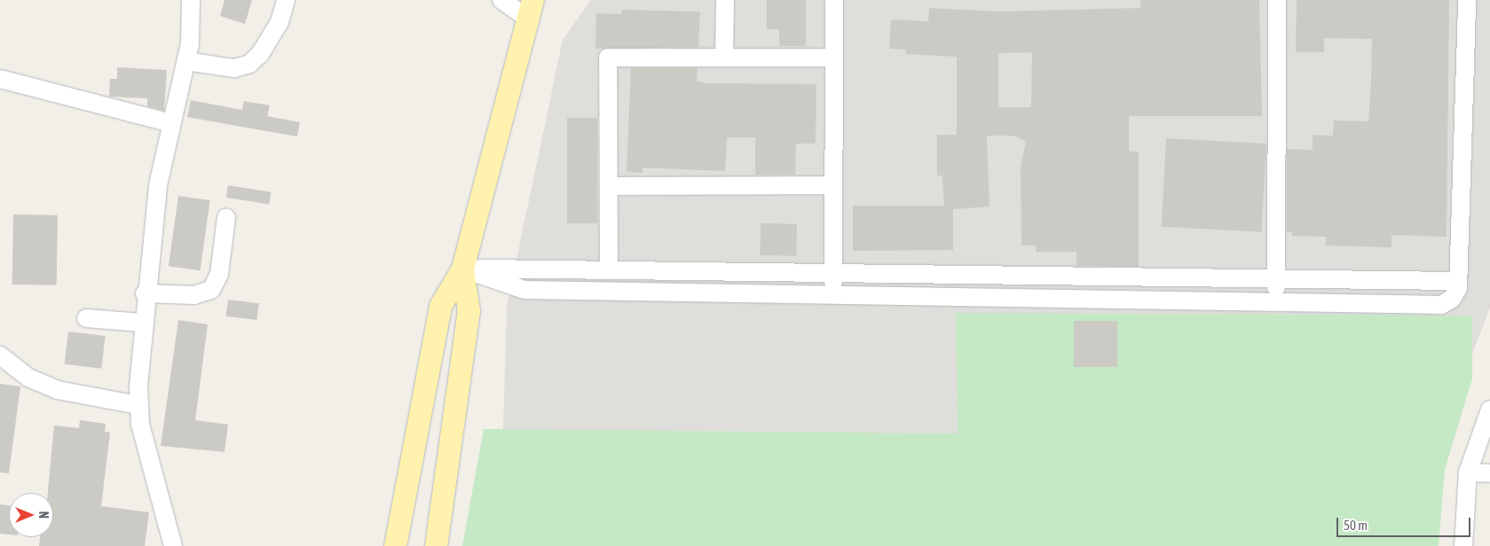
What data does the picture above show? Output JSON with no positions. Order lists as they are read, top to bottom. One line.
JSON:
{"scale_bar":"50 m","north":"right"}
